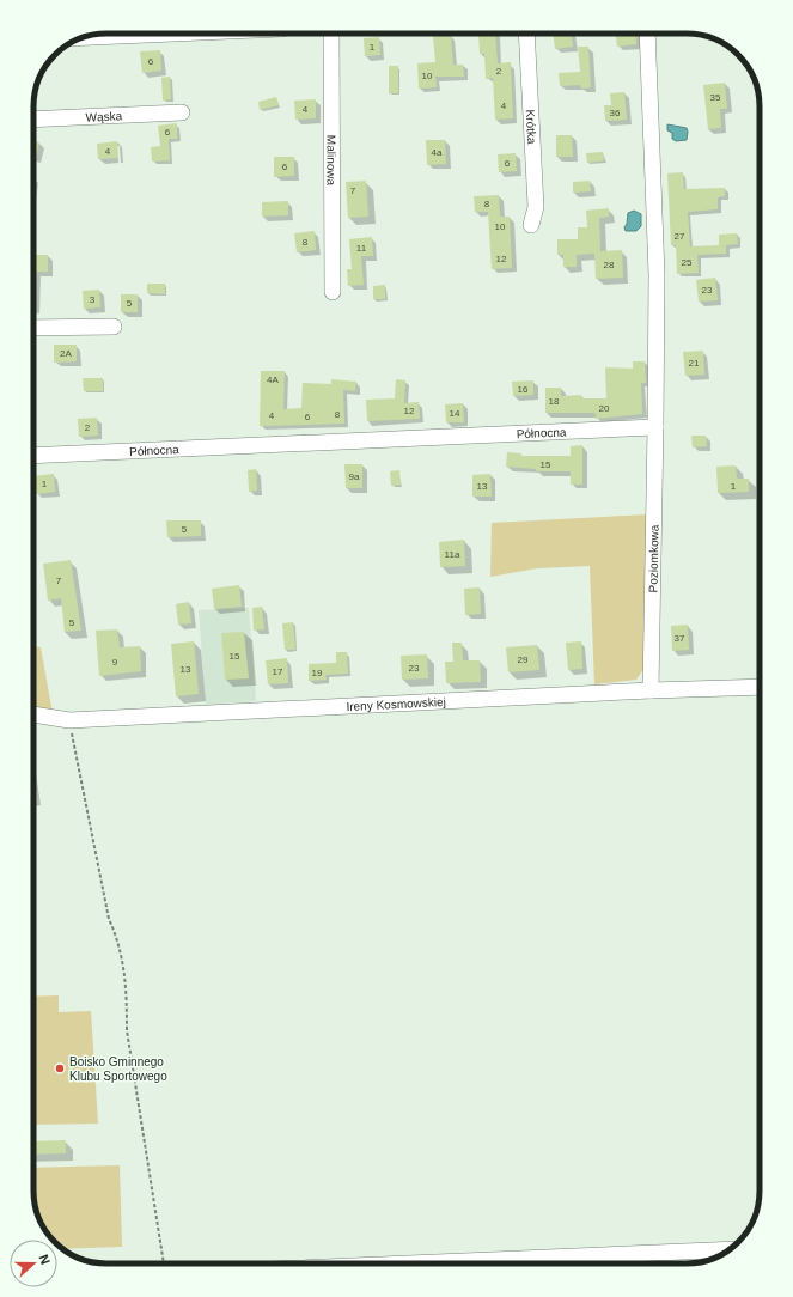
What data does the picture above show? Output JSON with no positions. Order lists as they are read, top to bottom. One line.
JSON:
{"streets":{"street":["Wąska","Krótka","Malinowa","Północna","Poziomkowa","Ireny Kosmowskiej"]},"crossings":[["Północna","Poziomkowa"],["Poziomkowa","Ireny Kosmowskiej"]],"places":["Boisko Gminnego Klubu Sportowego"],"house_numbers":["1","6","2","10","35","4","4","36","6","4","4a","6","6","7","8","10","27","8","11","12","25","28","23","3","5","2A","21","4A","16","18","20","12","14","8","4","6","2","15","9a","1","13","1","5","11a","7","5","37","15","29","9","23","13","17","19"],"north":"right"}
